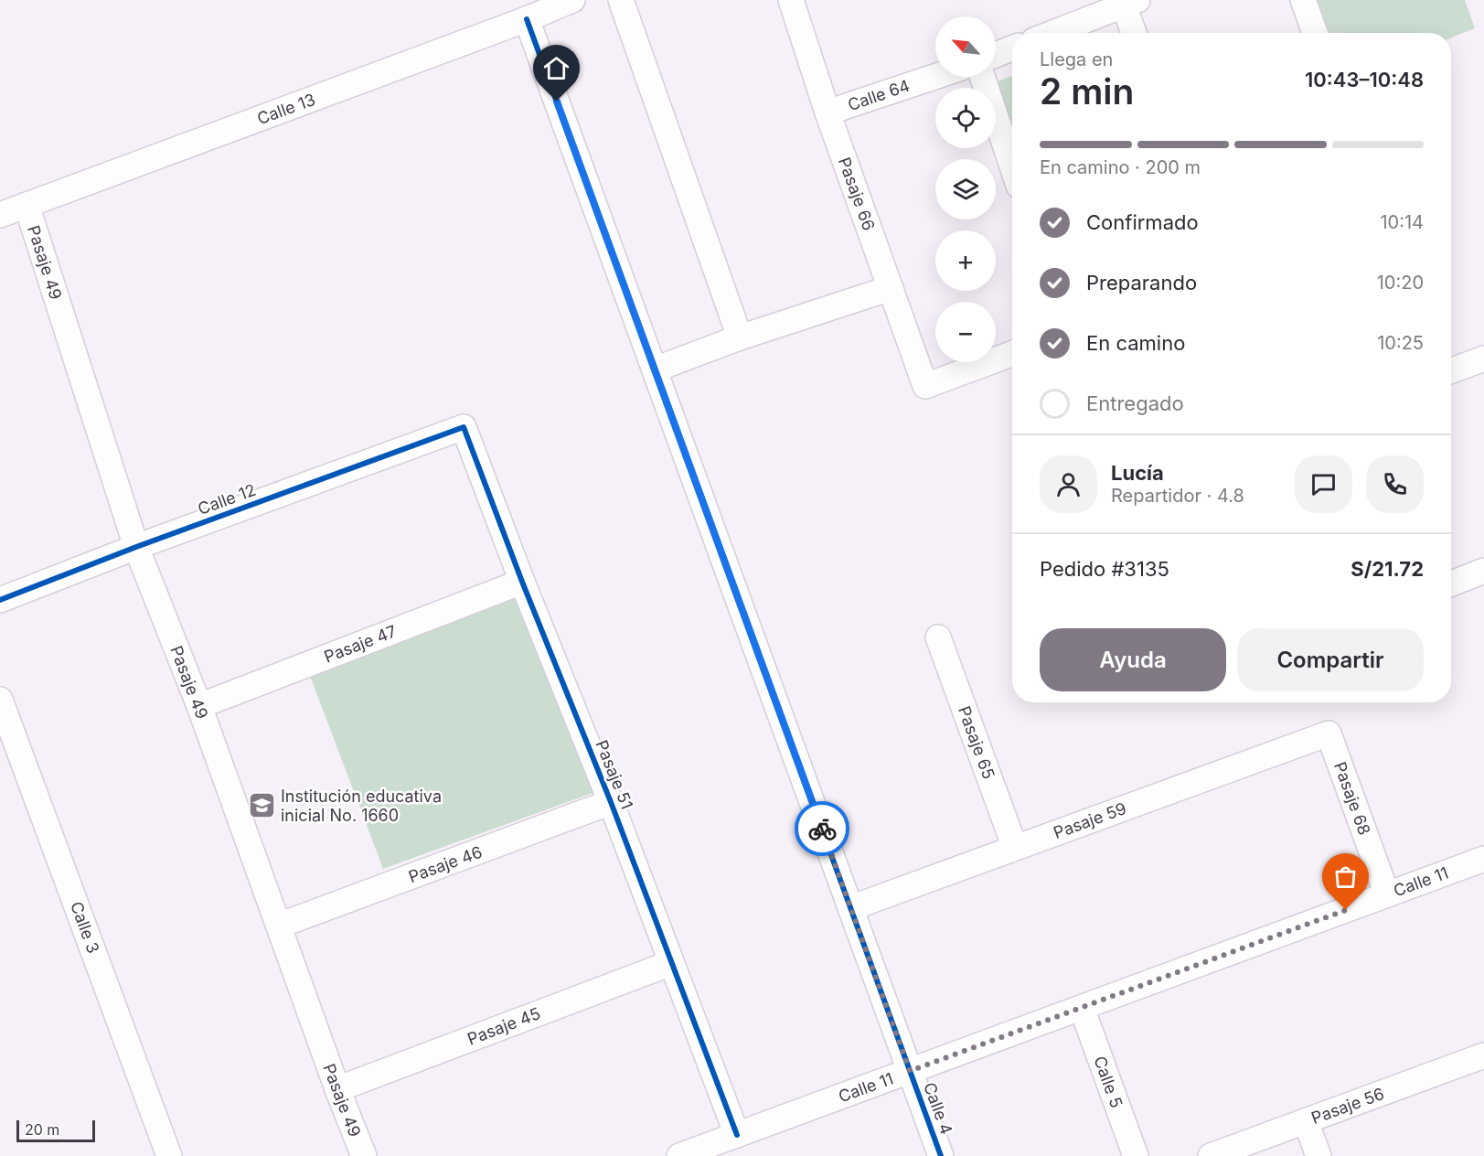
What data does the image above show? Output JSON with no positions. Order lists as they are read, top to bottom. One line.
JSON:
{"streets":{"street":["Calle 64","Calle 13","Pasaje 66","Pasaje 49","Calle 12","Pasaje 47","Pasaje 65","Pasaje 51","Pasaje 68","Pasaje 59","Pasaje 46","Calle 11","Calle 3","Pasaje 45","Calle 5","Pasaje 56","Calle 4"]},"crossings":[["Calle 64","Pasaje 66"],["Calle 13","Pasaje 49"],["Calle 13","Calle 4"],["Pasaje 49","Calle 12"],["Pasaje 49","Pasaje 47"],["Pasaje 49","Pasaje 46"],["Pasaje 49","Pasaje 45"],["Calle 12","Pasaje 51"],["Pasaje 47","Pasaje 51"],["Pasaje 65","Pasaje 59"],["Pasaje 51","Pasaje 46"],["Pasaje 51","Calle 11"],["Pasaje 51","Pasaje 45"],["Pasaje 68","Pasaje 59"],["Pasaje 68","Calle 11"],["Pasaje 59","Calle 4"],["Calle 11","Calle 5"],["Calle 11","Calle 4"]],"places":{"school or university":["Institución educativa inicial No. 1660"]},"scale_bar":"20 m","north":"top left","page":{"map_buttons":["+","−"],"heading":["2 min","Llega en","10:43–10:48"],"panel":["Lucía","Repartidor · 4.8","Pedido #3135","S/21.72"],"bar":"En camino · 200 m","list":[["Confirmado","10:14"],["Preparando","10:20"],["En camino","10:25"],"Entregado"],"buttons":["Ayuda","Compartir"],"scale":"20 m"}}
